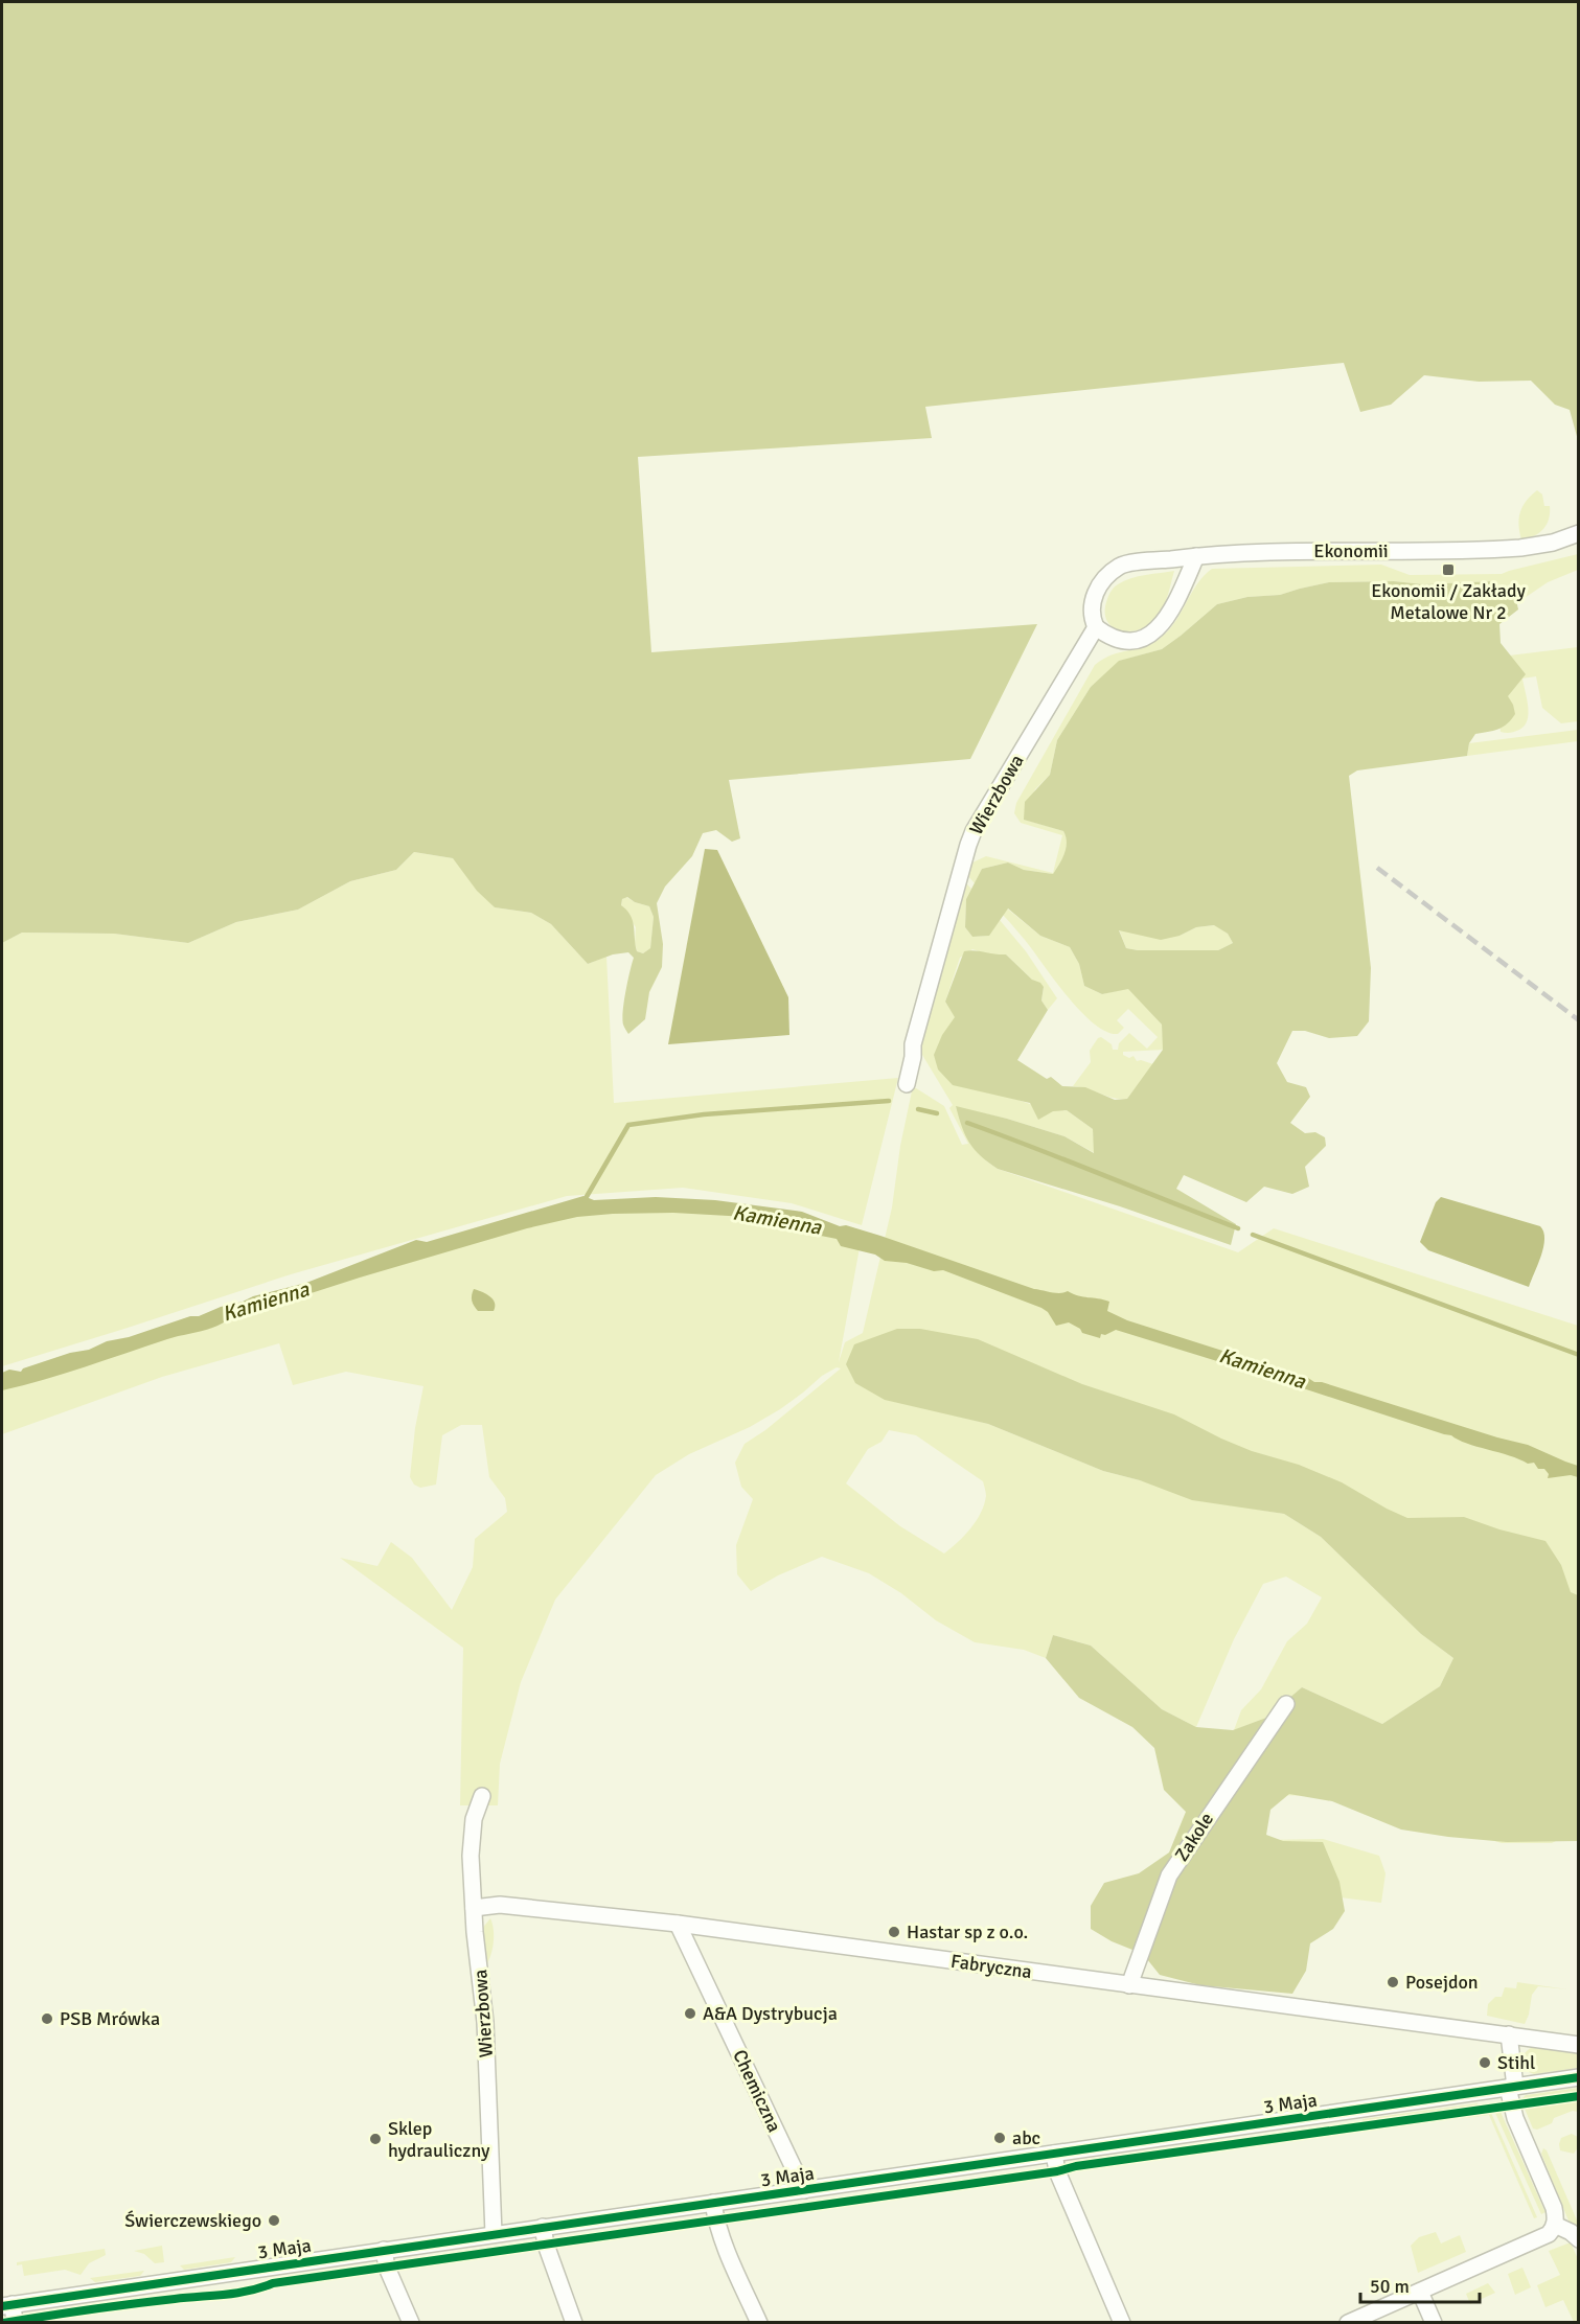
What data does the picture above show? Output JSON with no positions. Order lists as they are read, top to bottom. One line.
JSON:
{"streets":{"street":["Ekonomii","Wierzbowa","Zakole","Fabryczna","Chemiczna","3 Maja"]},"crossings":[["Ekonomii","Wierzbowa"],["Wierzbowa","Fabryczna"],["Wierzbowa","3 Maja"],["Zakole","Fabryczna"],["Fabryczna","Chemiczna"],["Chemiczna","3 Maja"]],"water":["Kamienna"],"places":{"transit":["Ekonomii / Zakłady Metalowe Nr 2"],"other":["Hastar sp z o.o.","Posejdon","A&A Dystrybucja","PSB Mrówka","Stihl","abc","Sklep hydrauliczny","Świerczewskiego"]},"scale_bar":"50 m"}
